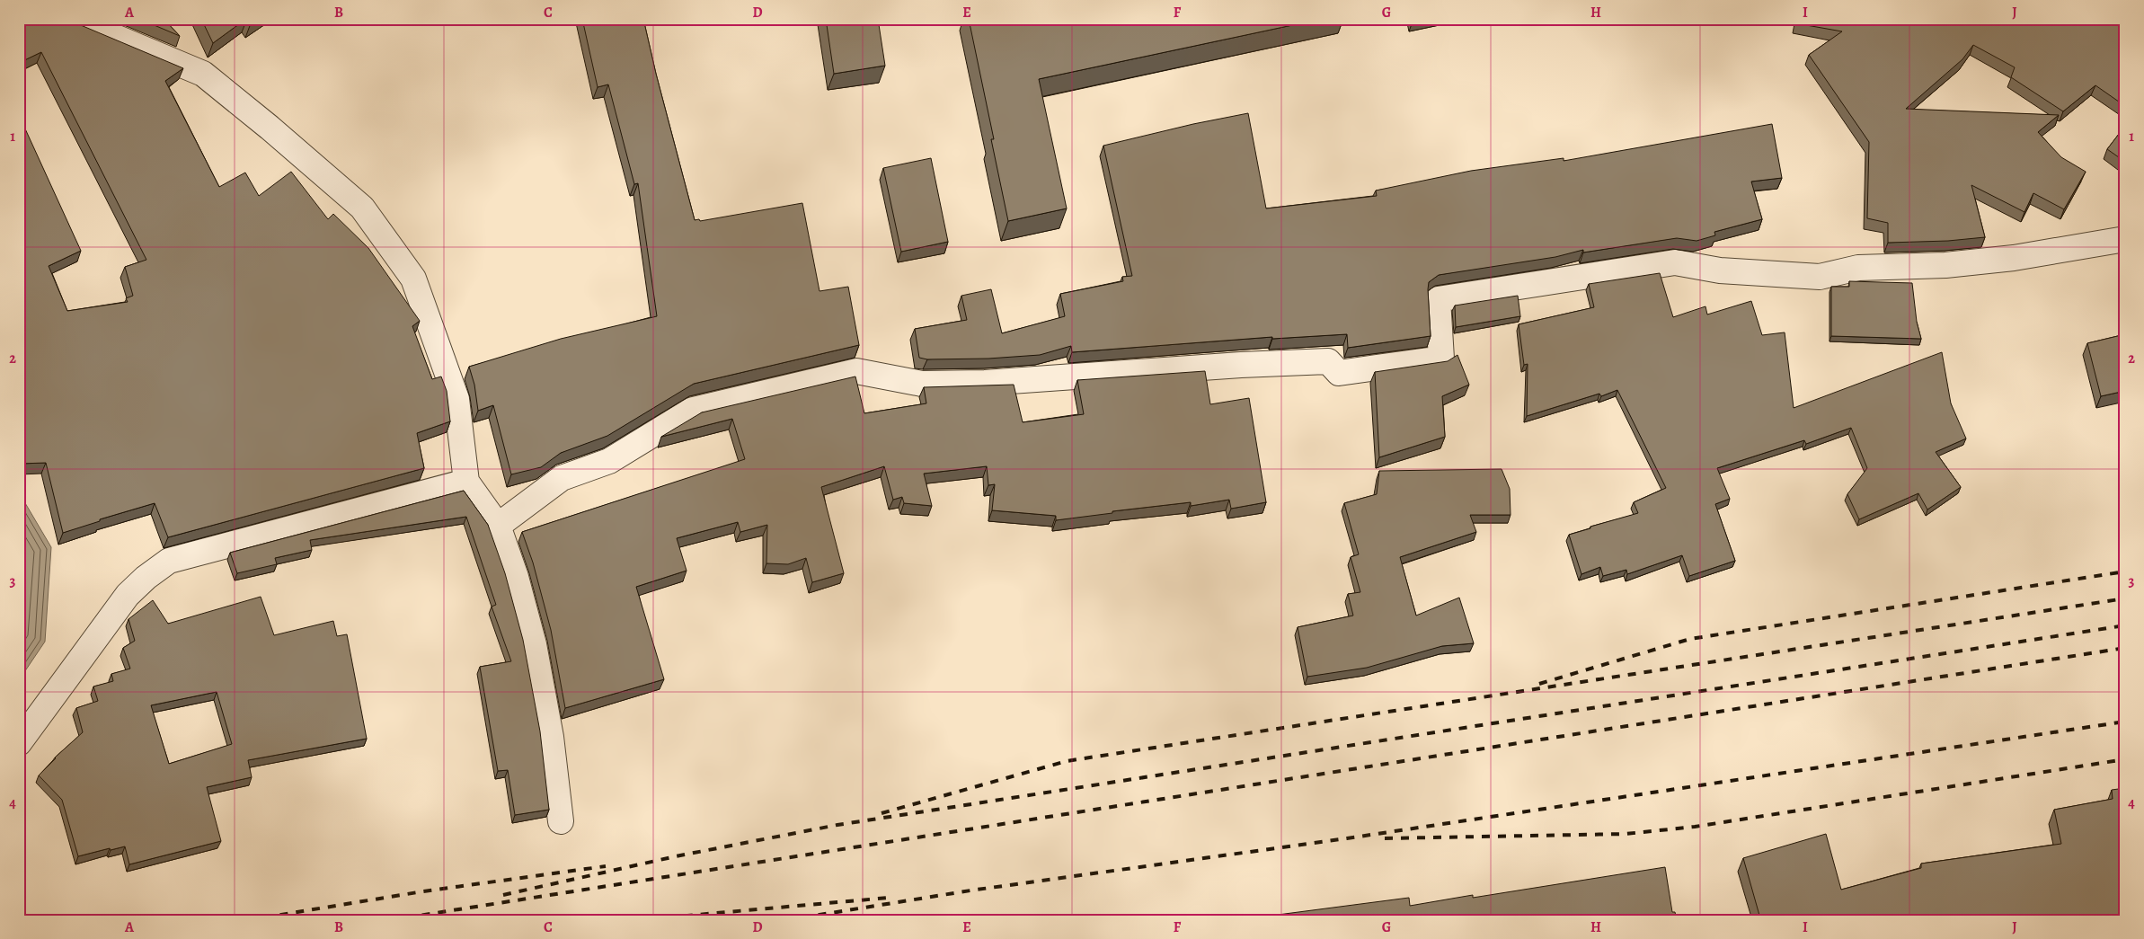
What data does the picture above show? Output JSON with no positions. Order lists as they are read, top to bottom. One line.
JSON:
{"grid":{"columns":["A","B","C","D","E","F","G","H","I","J"],"rows":["1","2","3","4"]}}
